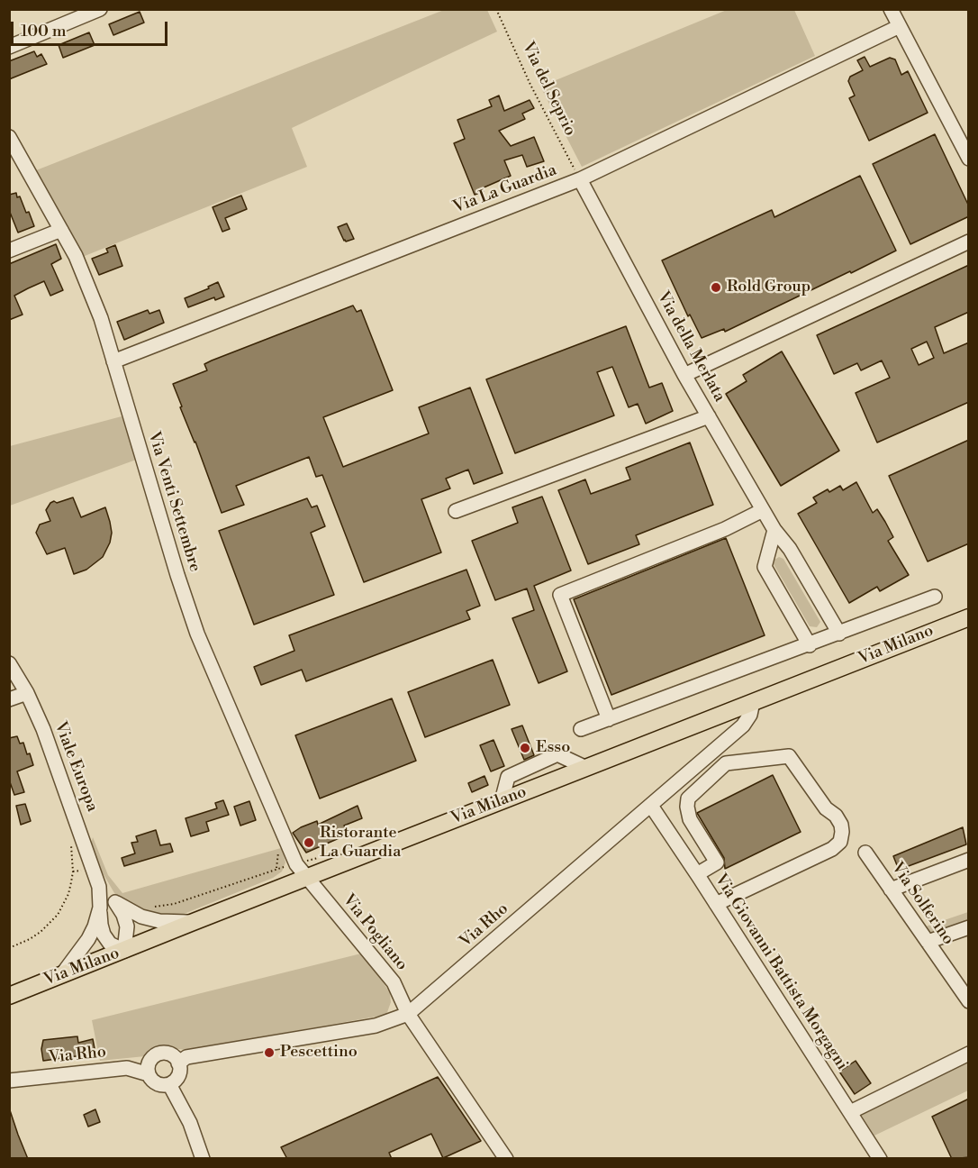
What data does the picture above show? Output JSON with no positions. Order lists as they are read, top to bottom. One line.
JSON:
{"streets":{"main road":["Via Milano"],"street":["Via La Guardia","Via della Merlata","Via Venti Settembre","Viale Europa","Via Solferino","Via Rho","Via Pogliano","Via Giovanni Battista Morgagni"],"path":["Via del Seprio"]},"crossings":[["Via del Seprio","Via La Guardia"],["Via del Seprio","Via della Merlata"],["Via La Guardia","Via della Merlata"],["Via La Guardia","Via Venti Settembre"],["Via Venti Settembre","Via Milano"],["Via Venti Settembre","Via Pogliano"],["Via Milano","Viale Europa"],["Via Milano","Via Rho"],["Via Milano","Via Pogliano"],["Via Rho","Via Pogliano"],["Via Rho","Via Giovanni Battista Morgagni"]],"places":["Rold Group","Esso","Ristorante La Guardia","Pescettino"],"scale_bar":"100 m"}
